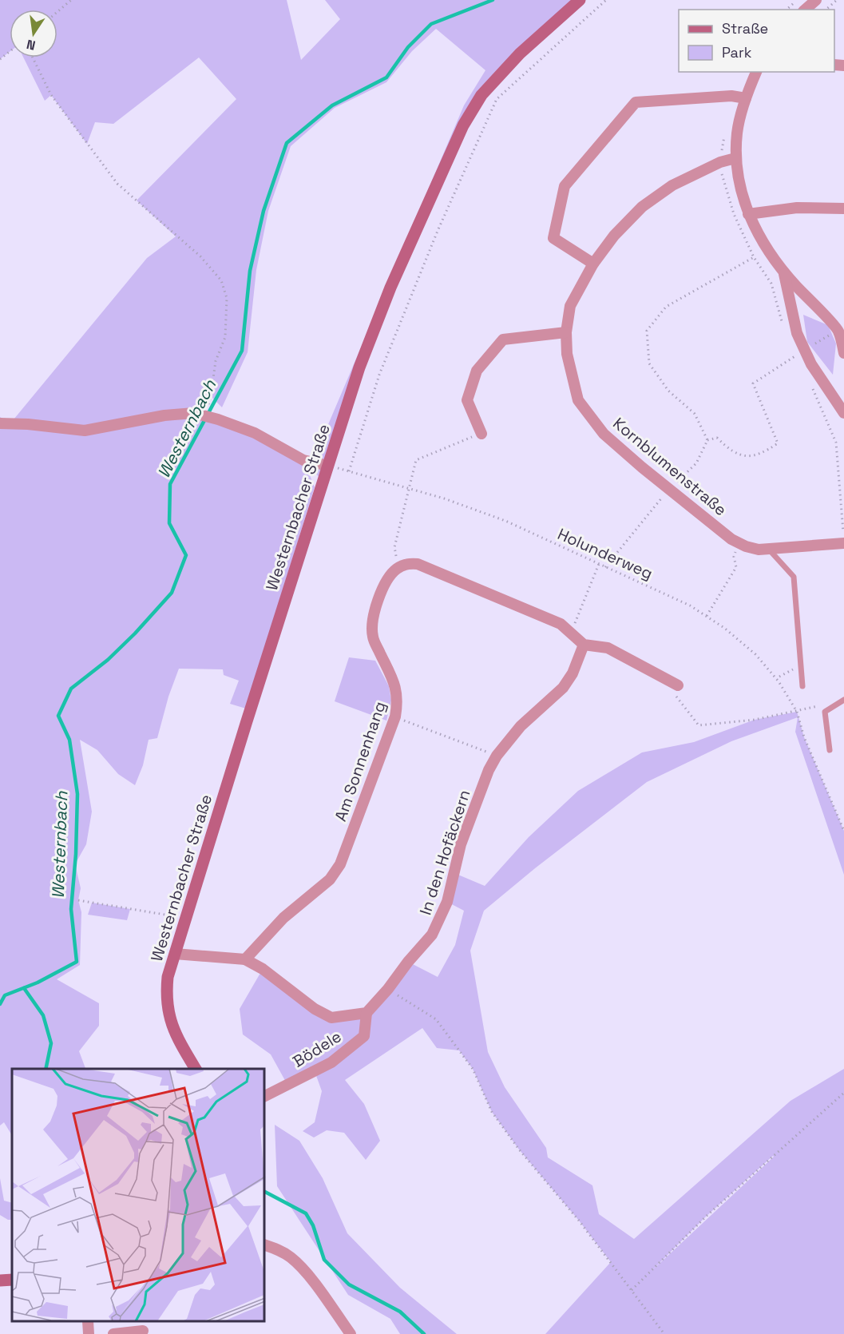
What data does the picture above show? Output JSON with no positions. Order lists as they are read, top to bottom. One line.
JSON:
{"streets":{"street":["Kornblumenstraße","Westernbacher Straße","Am Sonnenhang","In den Hofäckern","Bödele"],"path":["Holunderweg"]},"crossings":[["In den Hofäckern","Bödele"]],"water":["Westernbach"],"legend":["Straße","Park"],"north":"bottom"}
